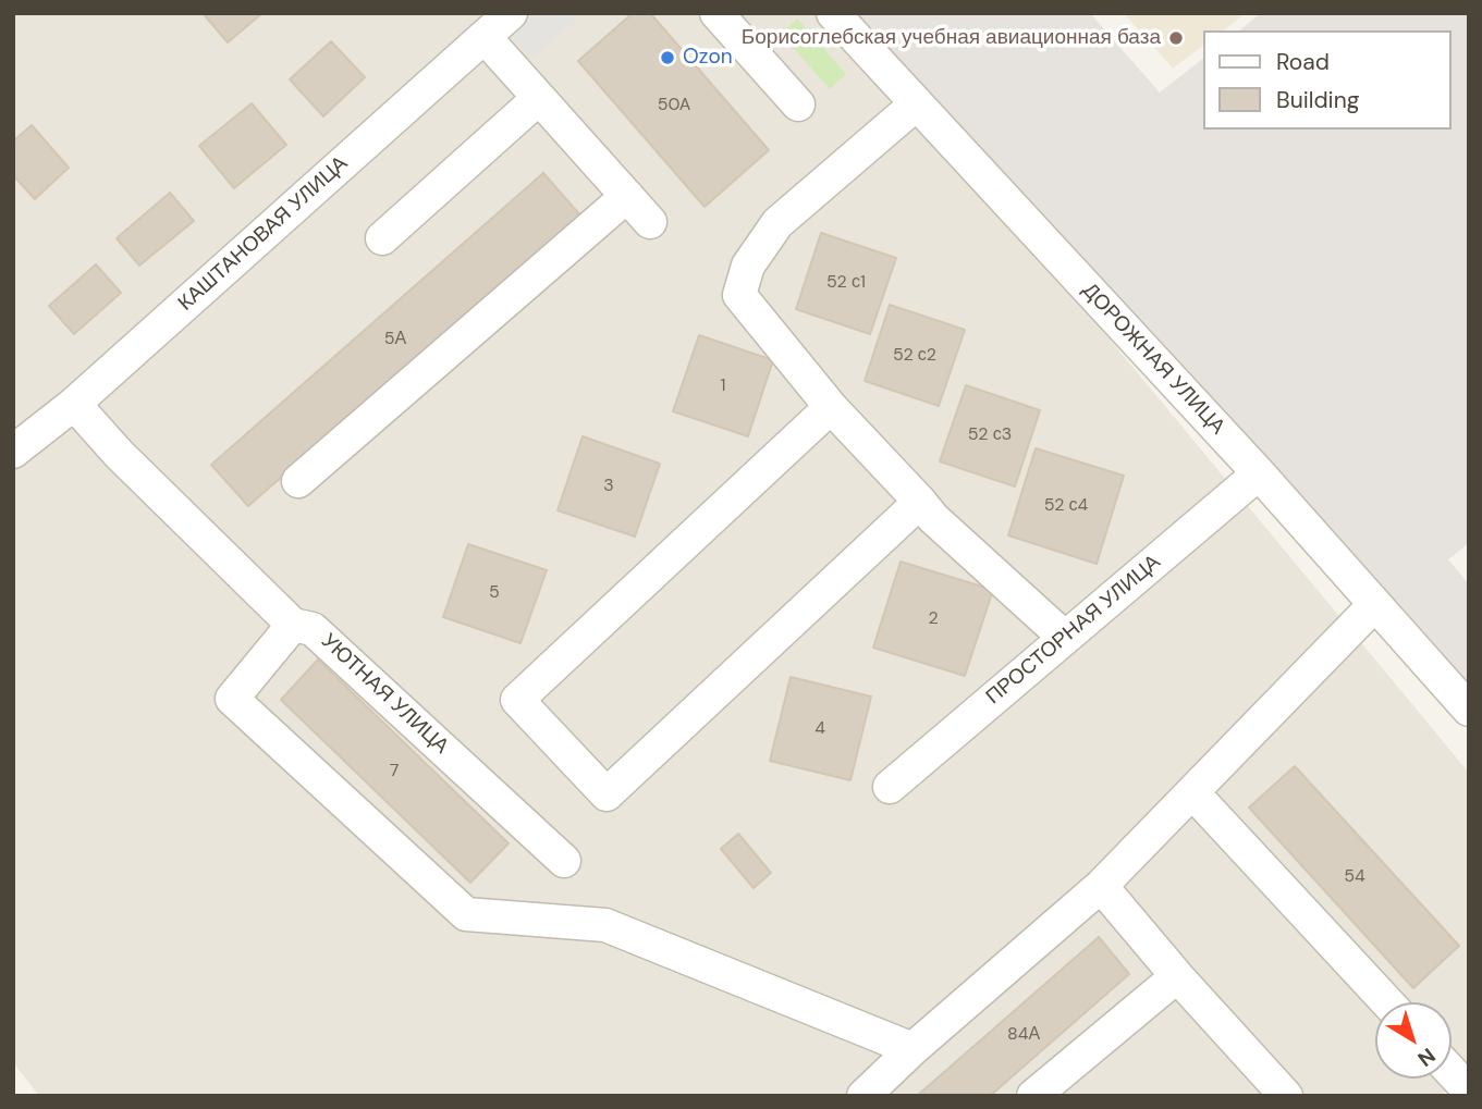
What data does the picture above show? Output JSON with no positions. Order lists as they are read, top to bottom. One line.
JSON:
{"streets":{"street":["КАШТАНОВАЯ УЛИЦА","ДОРОЖНАЯ УЛИЦА","ПРОСТОРНАЯ УЛИЦА","УЮТНАЯ УЛИЦА"]},"crossings":[["КАШТАНОВАЯ УЛИЦА","УЮТНАЯ УЛИЦА"],["ДОРОЖНАЯ УЛИЦА","ПРОСТОРНАЯ УЛИЦА"]],"places":["Борисоглебская учебная авиационная база","Ozon"],"house_numbers":["50A","52 с1","5А","52 с2","1","52 с3","3","52 с4","5","2","4","7","54","84А"],"legend":["Road","Building"],"north":"bottom right"}
